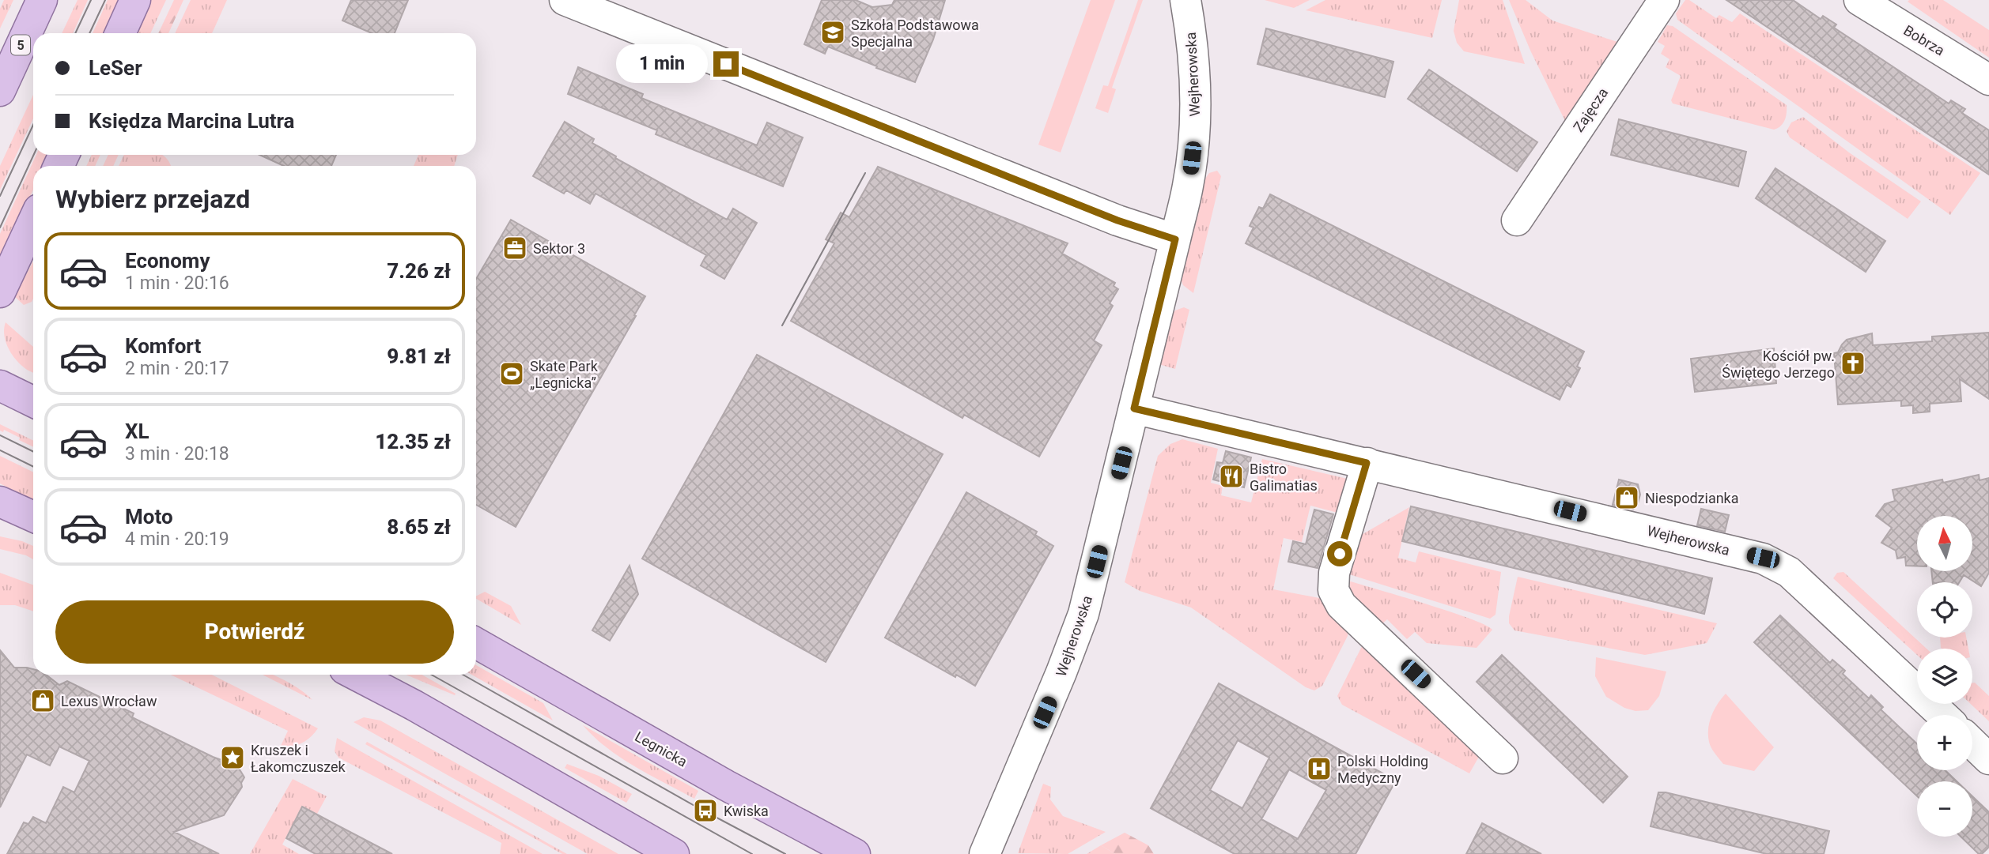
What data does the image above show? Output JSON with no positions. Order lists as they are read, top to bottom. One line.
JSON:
{"streets":{"main road":["5","Legnicka"],"street":["Bobrza","Wejherowska","Zajęcza"]},"places":{"school or university":["Szkoła Podstawowa Specjalna"],"office":["Sektor 3"],"church":["Kościół pw. Świętego Jerzego"],"sports":["Skate Park „Legnicka”"],"restaurant":["Bistro Galimatias"],"shop":["Niespodzianka","Lexus Wrocław"],"place":["Kruszek i Łakomczuszek"],"hospital":["Polski Holding Medyczny"],"bus stop":["Kwiska"]},"north":"top","page":{"banner":["LeSer","Księdza Marcina Lutra"],"bubble":"1 min","heading":"Wybierz przejazd","list":[{"name":"Economy","note":"1 min · 20:16","value":"7.26 zł"},{"name":"Komfort","note":"2 min · 20:17","value":"9.81 zł"},{"name":"XL","note":"3 min · 20:18","value":"12.35 zł"},{"name":"Moto","note":"4 min · 20:19","value":"8.65 zł"}],"map_buttons":["+","−"],"buttons":"Potwierdź"}}
